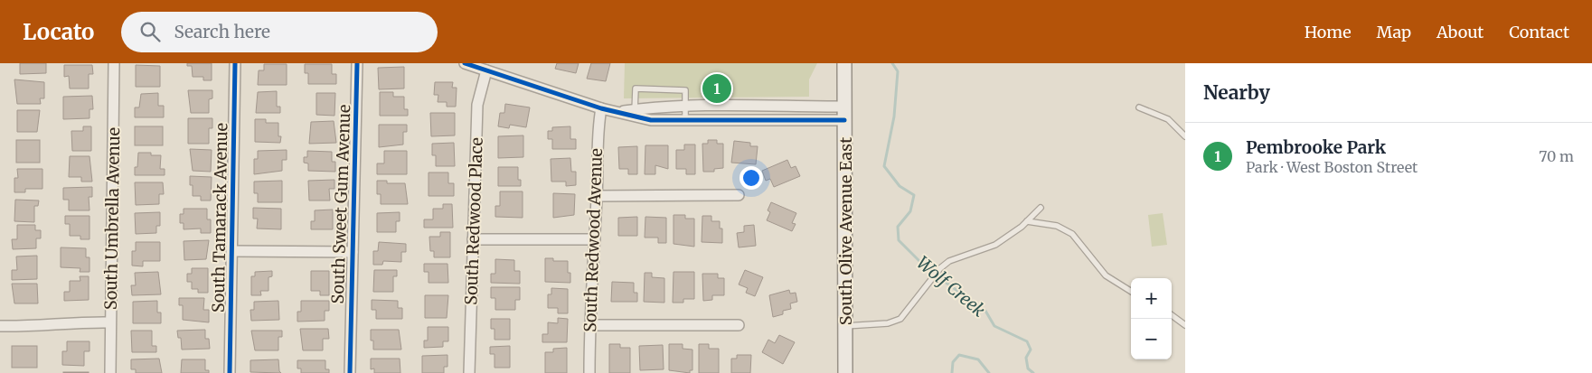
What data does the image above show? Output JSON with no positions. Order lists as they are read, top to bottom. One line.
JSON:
{"streets":{"street":["South Sweet Gum Avenue","South Tamarack Avenue","South Umbrella Avenue","South Redwood Place","South Olive Avenue East","South Redwood Avenue"]},"water":["Wolf Creek"],"page":{"header":"Locato","search":"Search here","nav":["Home","Map","About","Contact"],"heading":"Nearby","pins":"1","list":[{"mark":"1","name":"Pembrooke Park","note":"Park · West Boston Street","value":"70 m"}],"map_buttons":["+","−"]}}
